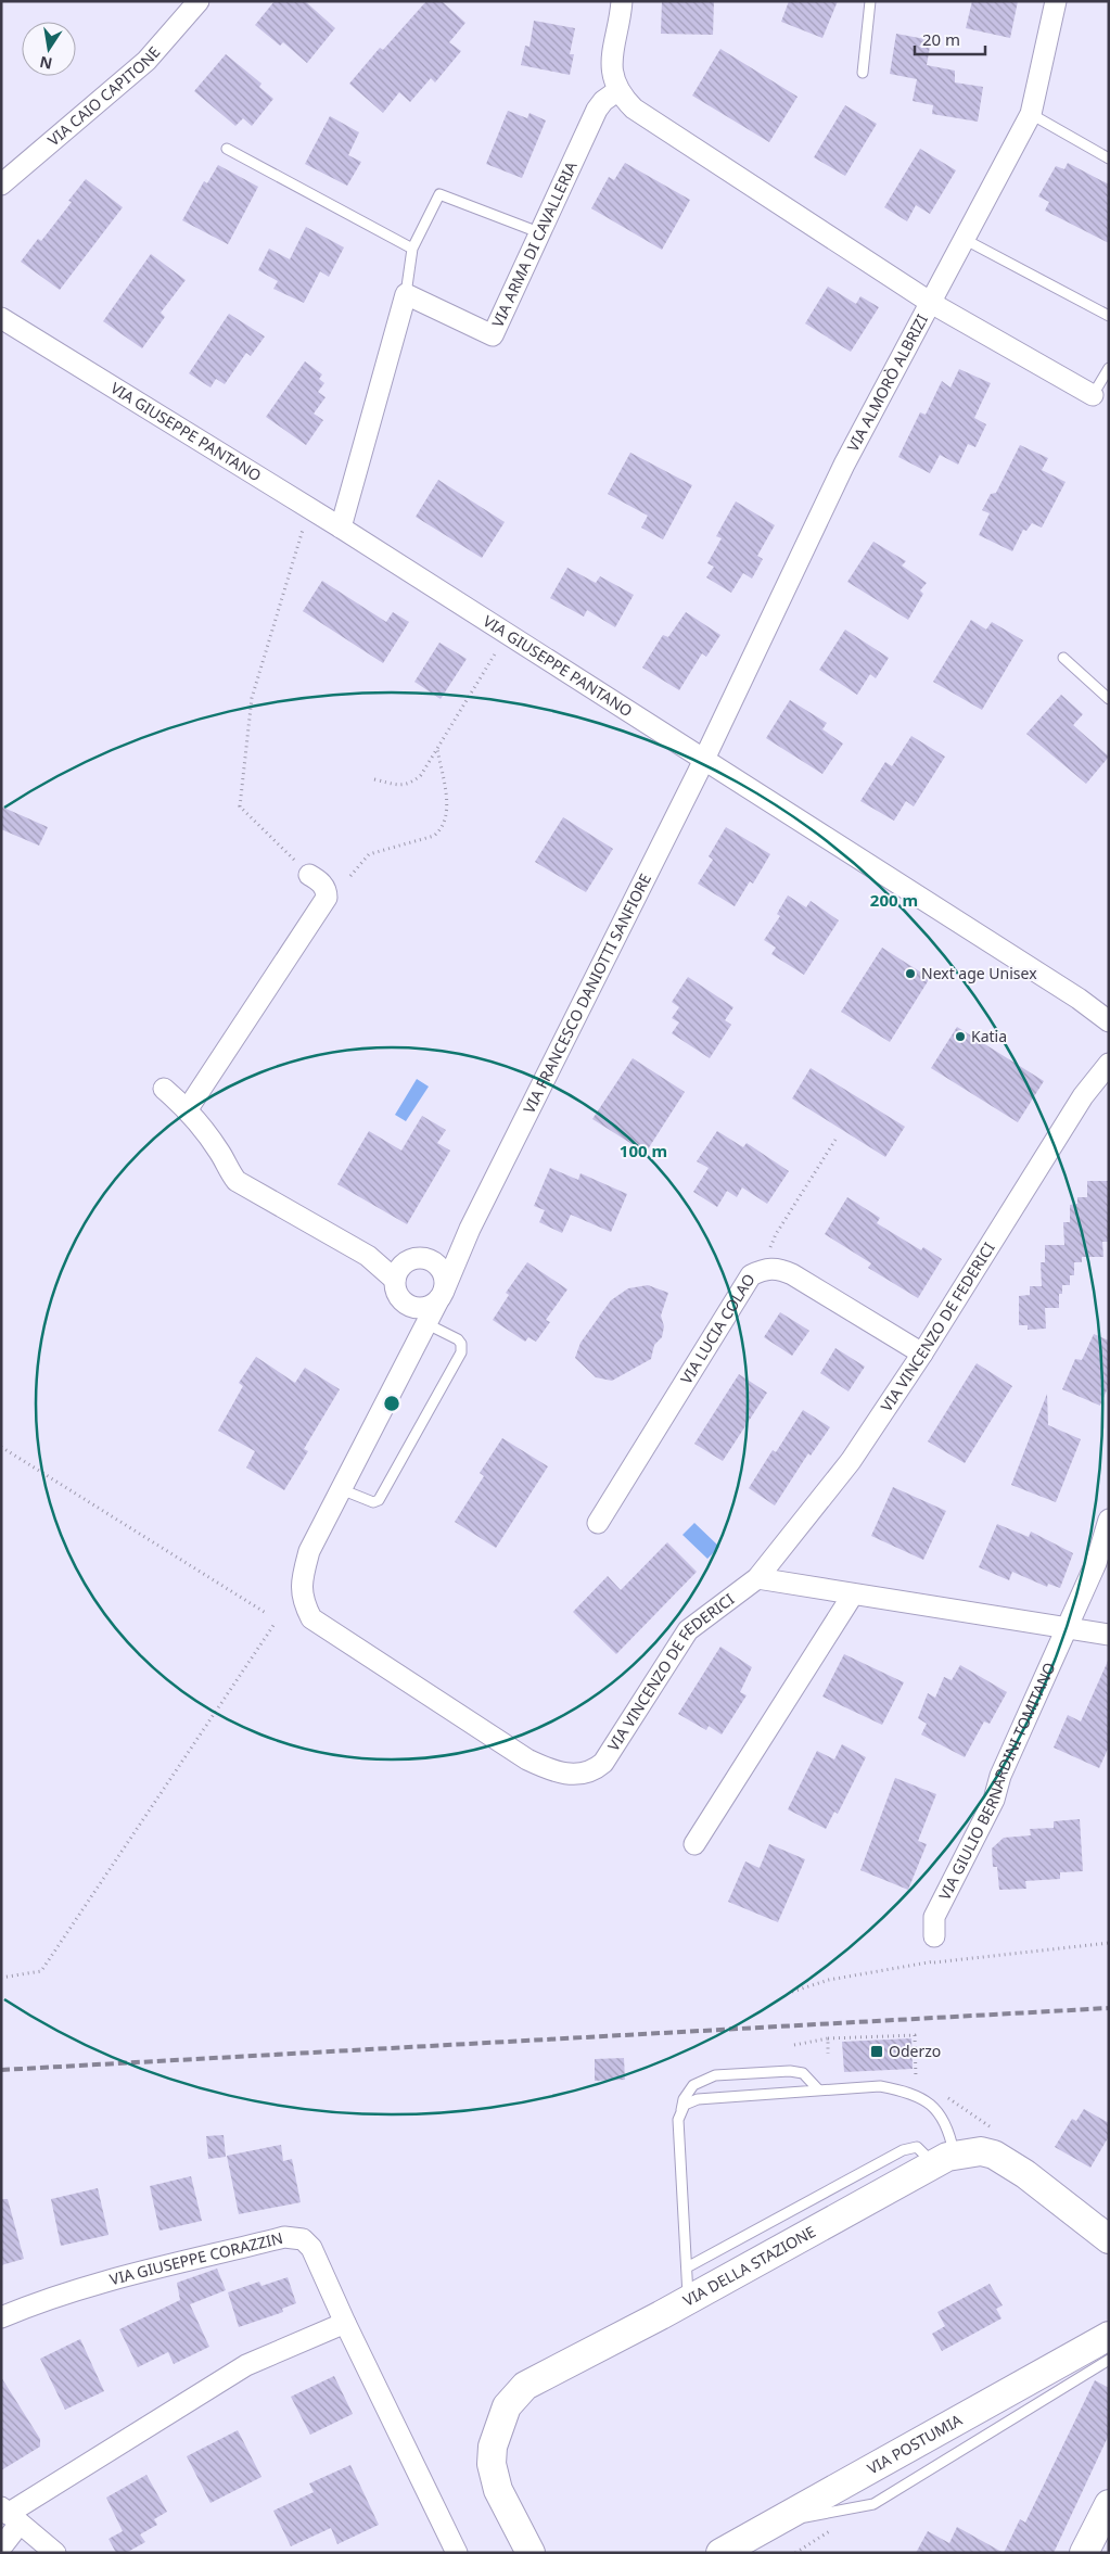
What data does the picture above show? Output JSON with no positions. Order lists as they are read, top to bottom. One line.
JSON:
{"streets":{"street":["VIA CAIO CAPITONE","VIA ARMA DI CAVALLERIA","VIA ALMORÒ ALBRIZI","VIA GIUSEPPE PANTANO","VIA FRANCESCO DANIOTTI SANFIORE","VIA VINCENZO DE FEDERICI","VIA LUCIA COLAO","VIA GIULIO BERNARDINI TOMITANO","VIA GIUSEPPE CORAZZIN","VIA DELLA STAZIONE","VIA POSTUMIA"]},"crossings":[["VIA ALMORÒ ALBRIZI","VIA GIUSEPPE PANTANO"],["VIA ALMORÒ ALBRIZI","VIA FRANCESCO DANIOTTI SANFIORE"],["VIA GIUSEPPE PANTANO","VIA FRANCESCO DANIOTTI SANFIORE"],["VIA FRANCESCO DANIOTTI SANFIORE","VIA VINCENZO DE FEDERICI"],["VIA VINCENZO DE FEDERICI","VIA LUCIA COLAO"]],"places":{"other":["Next age Unisex","Katia"],"transit":["Oderzo"]},"scale_bar":"20 m","north":"bottom","rings":["200 m","100 m"]}
